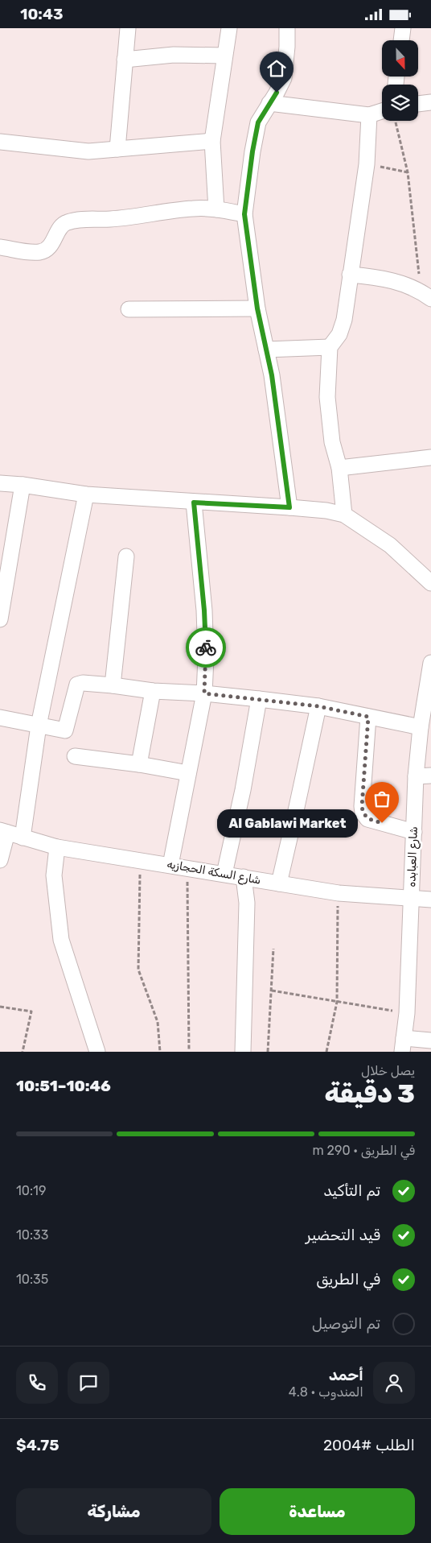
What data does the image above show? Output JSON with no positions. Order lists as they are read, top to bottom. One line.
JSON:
{"streets":{"street":["شارع العبابده","شارع السكة الحجازيه"]},"crossings":[["شارع العبابده","شارع السكة الحجازيه"]],"places":["Al Gablawi Market"],"north":"bottom","page":{"status":"10:43","bubble":"Al Gablawi Market","heading":["3 دقيقة","يصل خلال","10:46–10:51"],"panel":["أحمد","المندوب · 4.8","الطلب #2004","$4.75"],"bar":"في الطريق · 290 m","list":[["تم التأكيد","10:19"],["قيد التحضير","10:33"],["في الطريق","10:35"],"تم التوصيل"],"buttons":["مساعدة","مشاركة"]}}
